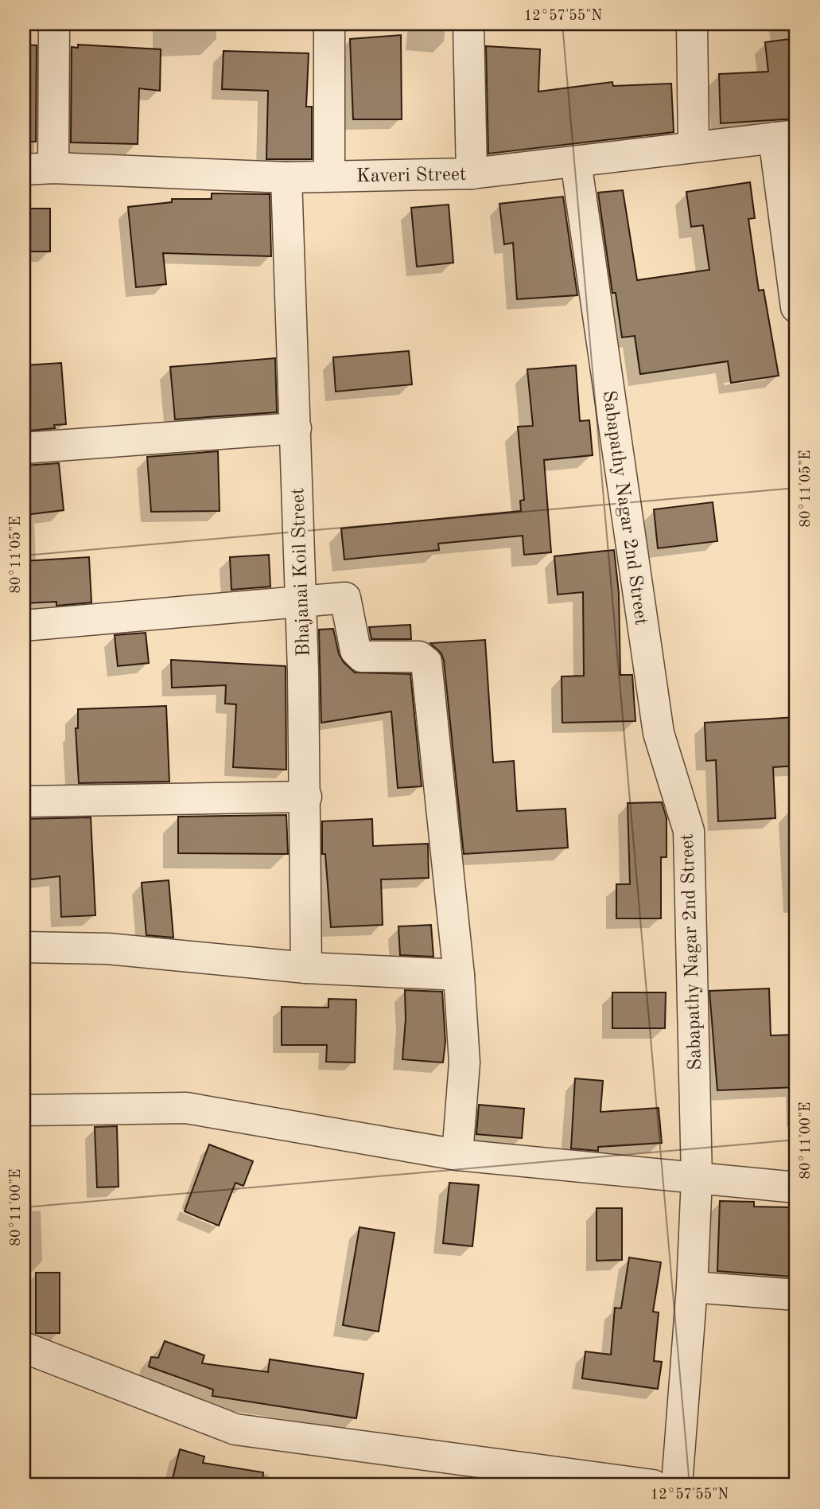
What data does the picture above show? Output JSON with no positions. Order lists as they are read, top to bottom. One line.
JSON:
{"streets":{"street":["Kaveri Street","Sabapathy Nagar 2nd Street","Bhajanai Koil Street"]},"crossings":[["Kaveri Street","Sabapathy Nagar 2nd Street"],["Kaveri Street","Bhajanai Koil Street"]],"coordinates":["12°57'55\"N","80°11'05\"E","80°11'00\"E"]}
